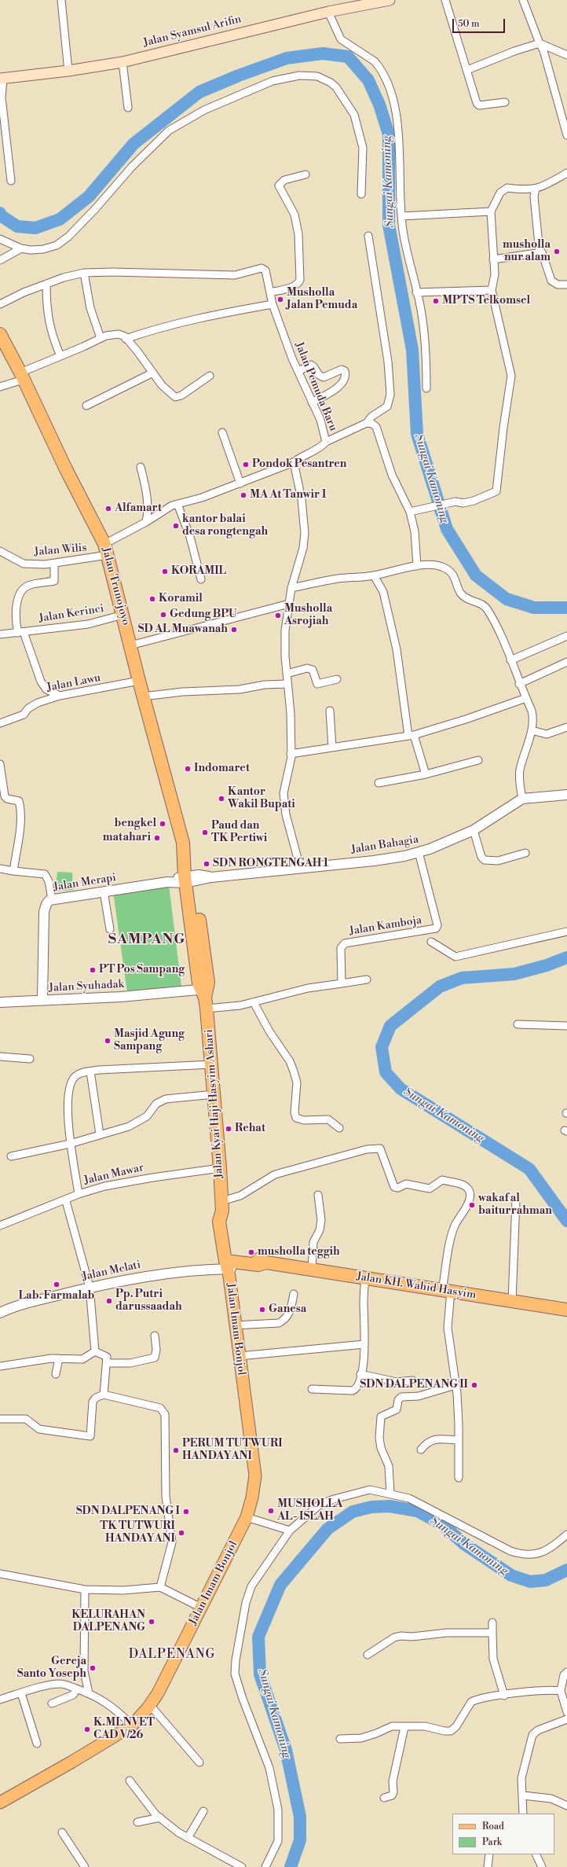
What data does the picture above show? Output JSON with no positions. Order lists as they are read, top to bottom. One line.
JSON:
{"streets":{"highway":["Jalan Trunojoyo","Jalan Kyai Haji Hasyim Ashari","Jalan KH. Wahid Hasyim"],"main road":["Jalan Syamsul Arifin","Jalan Imam Bonjol"],"street":["Jalan Pemuda Baru","Jalan Wilis","Jalan Kerinci","Jalan Lawu","Jalan Bahagia","Jalan Merapi","Jalan Kamboja","Jalan Syuhadak","Jalan Mawar","Jalan Melati"]},"crossings":[["Jalan Pemuda Baru","Jalan Wilis"],["Jalan Pemuda Baru","Jalan Trunojoyo"],["Jalan Wilis","Jalan Trunojoyo"],["Jalan Trunojoyo","Jalan Kerinci"],["Jalan Trunojoyo","Jalan Lawu"],["Jalan Trunojoyo","Jalan Bahagia"],["Jalan Trunojoyo","Jalan Merapi"],["Jalan Trunojoyo","Jalan Kyai Haji Hasyim Ashari"],["Jalan Bahagia","Jalan Merapi"],["Jalan Bahagia","Jalan Kamboja"],["Jalan Bahagia","Jalan Kyai Haji Hasyim Ashari"],["Jalan Merapi","Jalan Syuhadak"],["Jalan Merapi","Jalan Kyai Haji Hasyim Ashari"],["Jalan Syuhadak","Jalan Kyai Haji Hasyim Ashari"],["Jalan Kyai Haji Hasyim Ashari","Jalan Mawar"],["Jalan Kyai Haji Hasyim Ashari","Jalan Melati"],["Jalan Kyai Haji Hasyim Ashari","Jalan KH. Wahid Hasyim"],["Jalan Kyai Haji Hasyim Ashari","Jalan Imam Bonjol"],["Jalan Melati","Jalan KH. Wahid Hasyim"],["Jalan Melati","Jalan Imam Bonjol"],["Jalan KH. Wahid Hasyim","Jalan Imam Bonjol"]],"districts":["SAMPANG","DALPENANG"],"water":["Sungai Kamoning"],"places":["musholla nur alam","Musholla Jalan Pemuda","MPTS Telkomsel","Pondok Pesantren","MA At Tanwir 1","Alfamart","kantor balai desa rongtengah","KORAMIL","Koramil","Gedung BPU","Musholla Asrojiah","SD AL Muawanah","Indomaret","Kantor Wakil Bupati","bengkel","Paud dan TK Pertiwi","matahari","SDN RONGTENGAH 1","PT Pos Sampang","Masjid Agung Sampang","Rehat","wakaf al baiturrahman","musholla teggih","Lab. Farmalab","Pp. Putri darussaadah","Ganesa","SDN DALPENANG II","PERUM TUTWURI HANDAYANI","MUSHOLLA AL- ISLAH","SDN DALPENANG I","TK TUTWURI HANDAYANI","KELURAHAN DALPENANG","Gereja Santo Yoseph","K.MLNVET CAD V/26"],"legend":["Road","Park"],"scale_bar":"50 m"}
